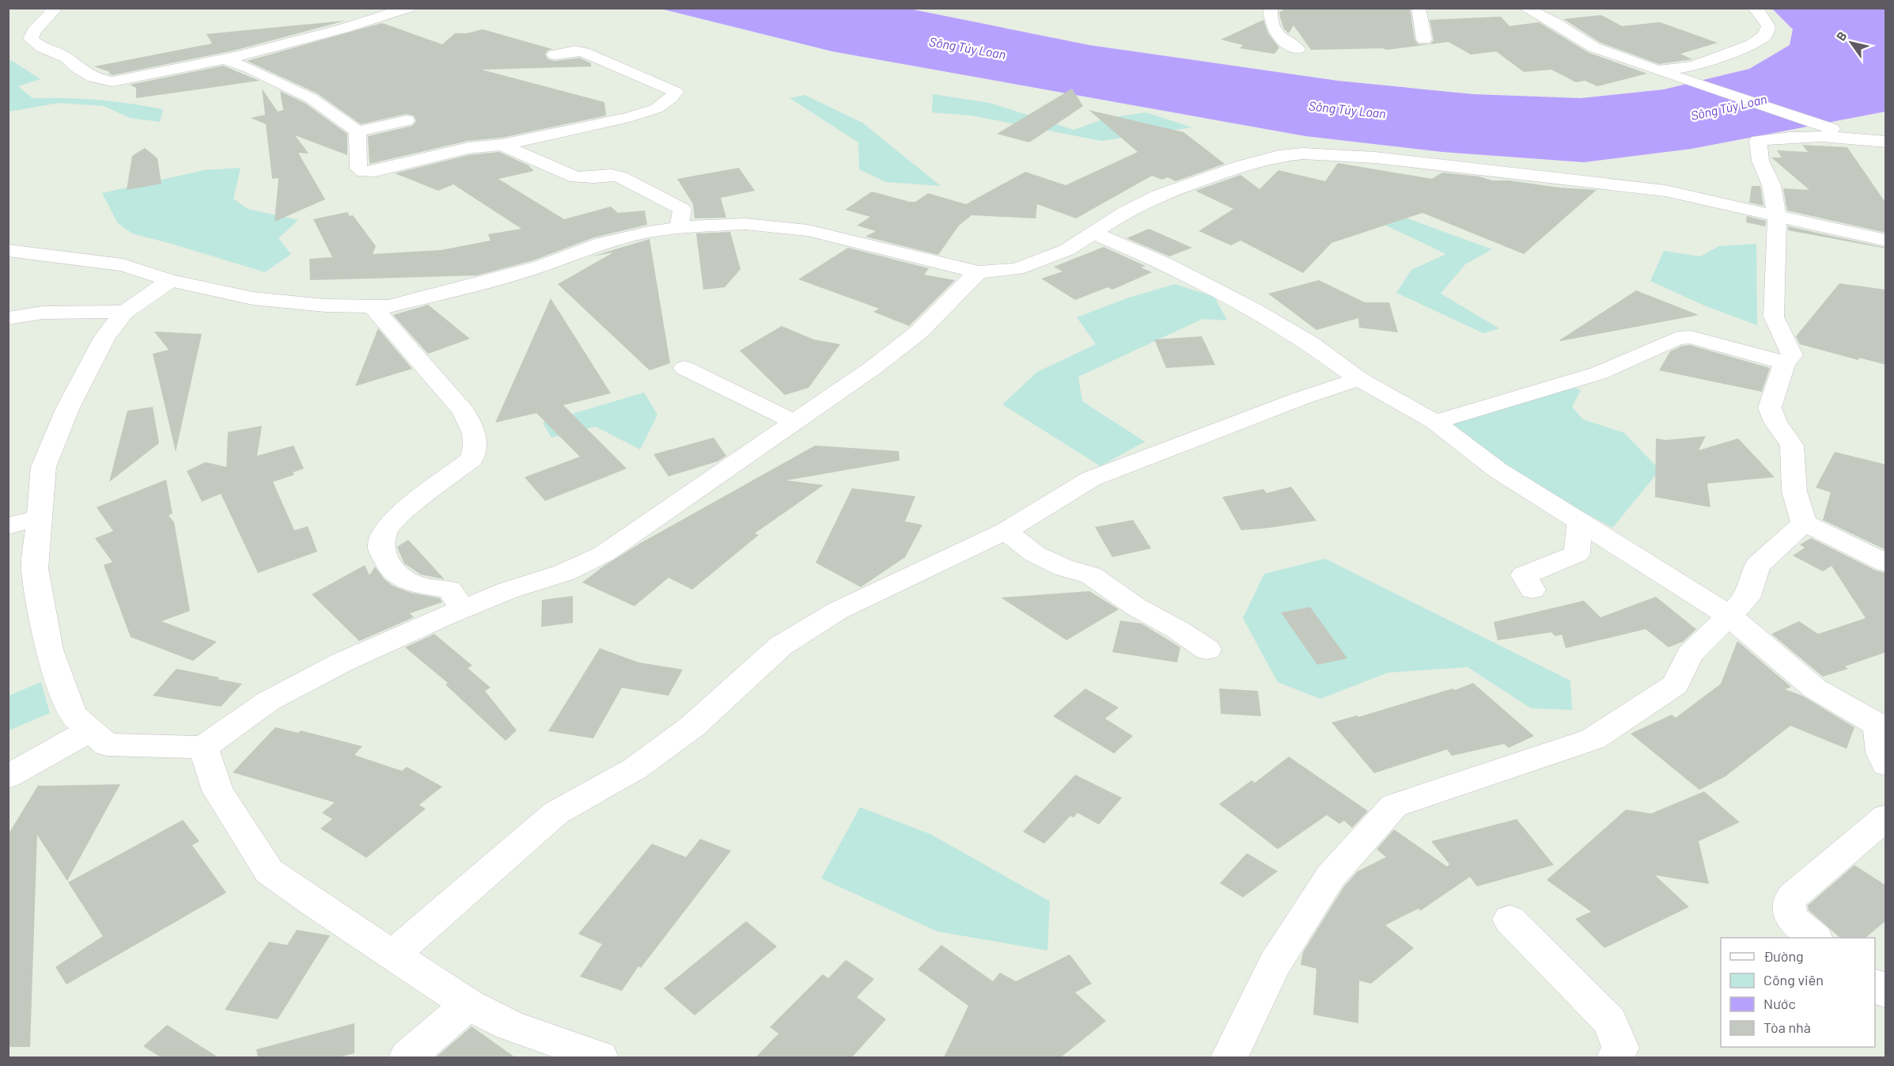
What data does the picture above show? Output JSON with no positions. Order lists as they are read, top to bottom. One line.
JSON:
{"water":["Sông Túy Loan"],"legend":["Đường","Công viên","Nước","Tòa nhà"],"north":"top left"}
